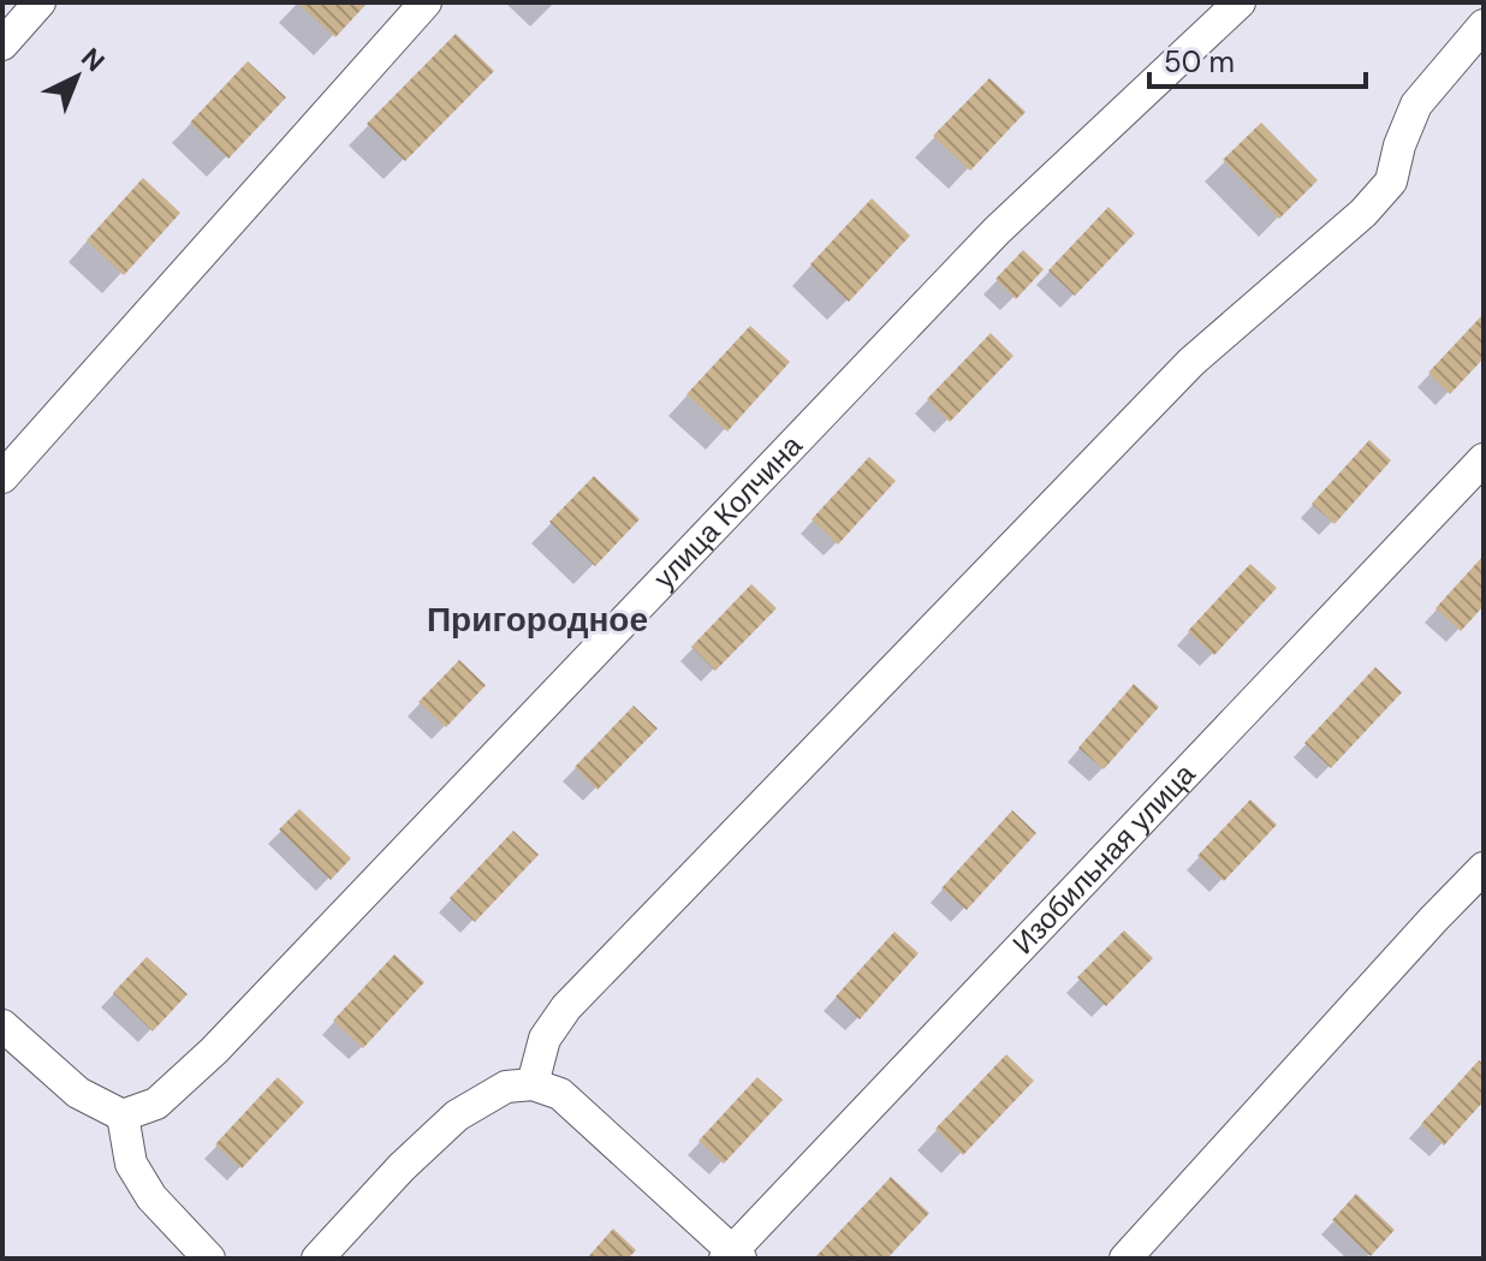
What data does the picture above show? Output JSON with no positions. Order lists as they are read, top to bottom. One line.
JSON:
{"streets":{"street":["улица Колчина","Изобильная улица"]},"districts":["Пригородное"],"scale_bar":"50 m","north":"top right"}
